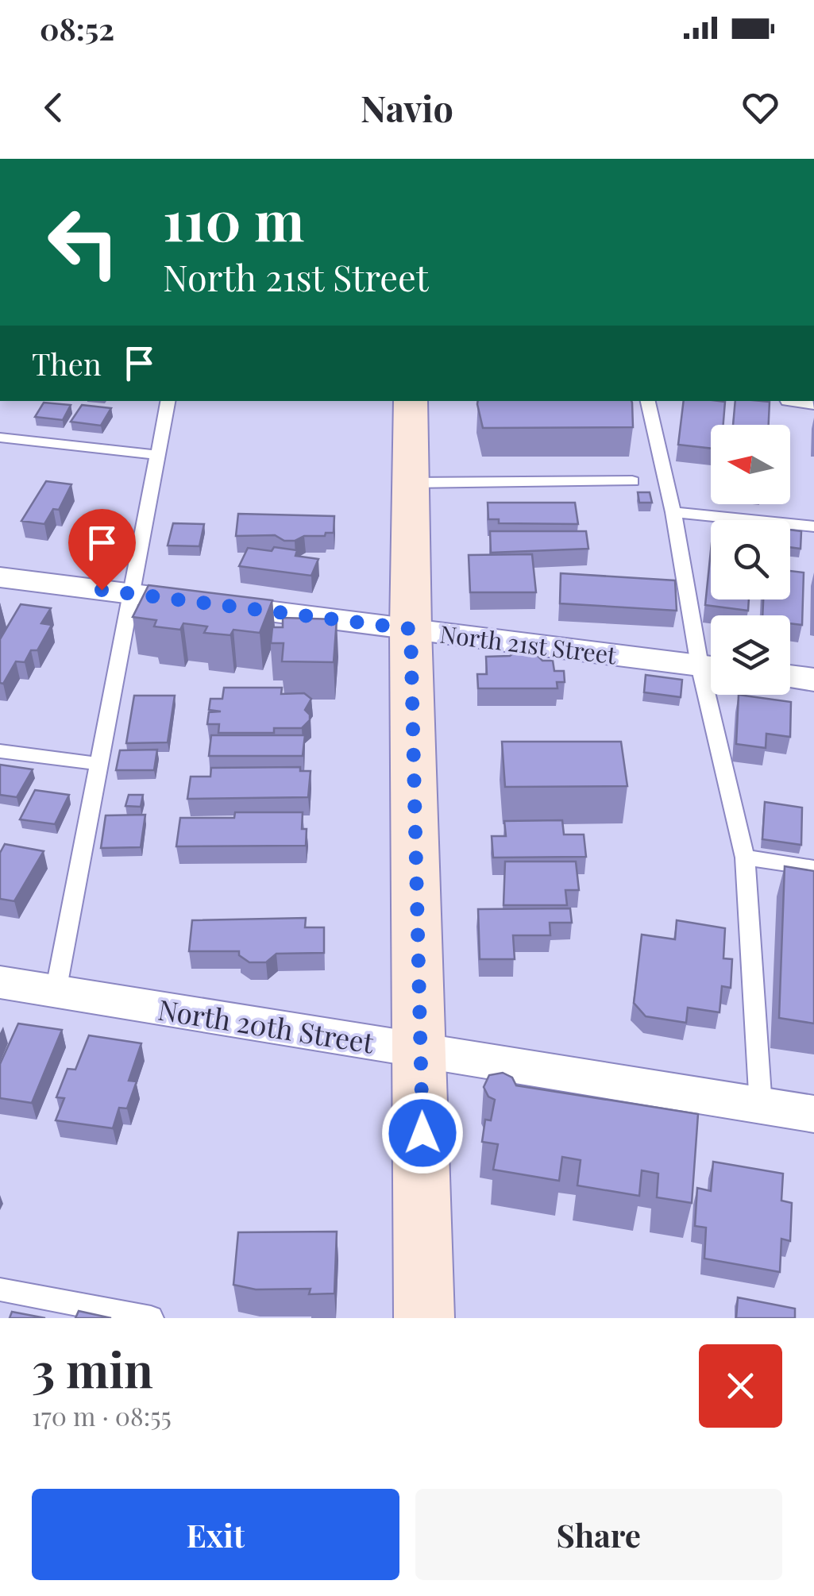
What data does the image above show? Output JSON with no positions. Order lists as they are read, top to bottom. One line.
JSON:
{"streets":{"street":["North 21st Street","North 20th Street"]},"north":"left","page":{"status":"08:52","header":"Navio","turn":["110 m","North 21st Street"],"then":"Then","heading":["3 min","170 m · 08:55"],"buttons":["Exit","Share"]}}
